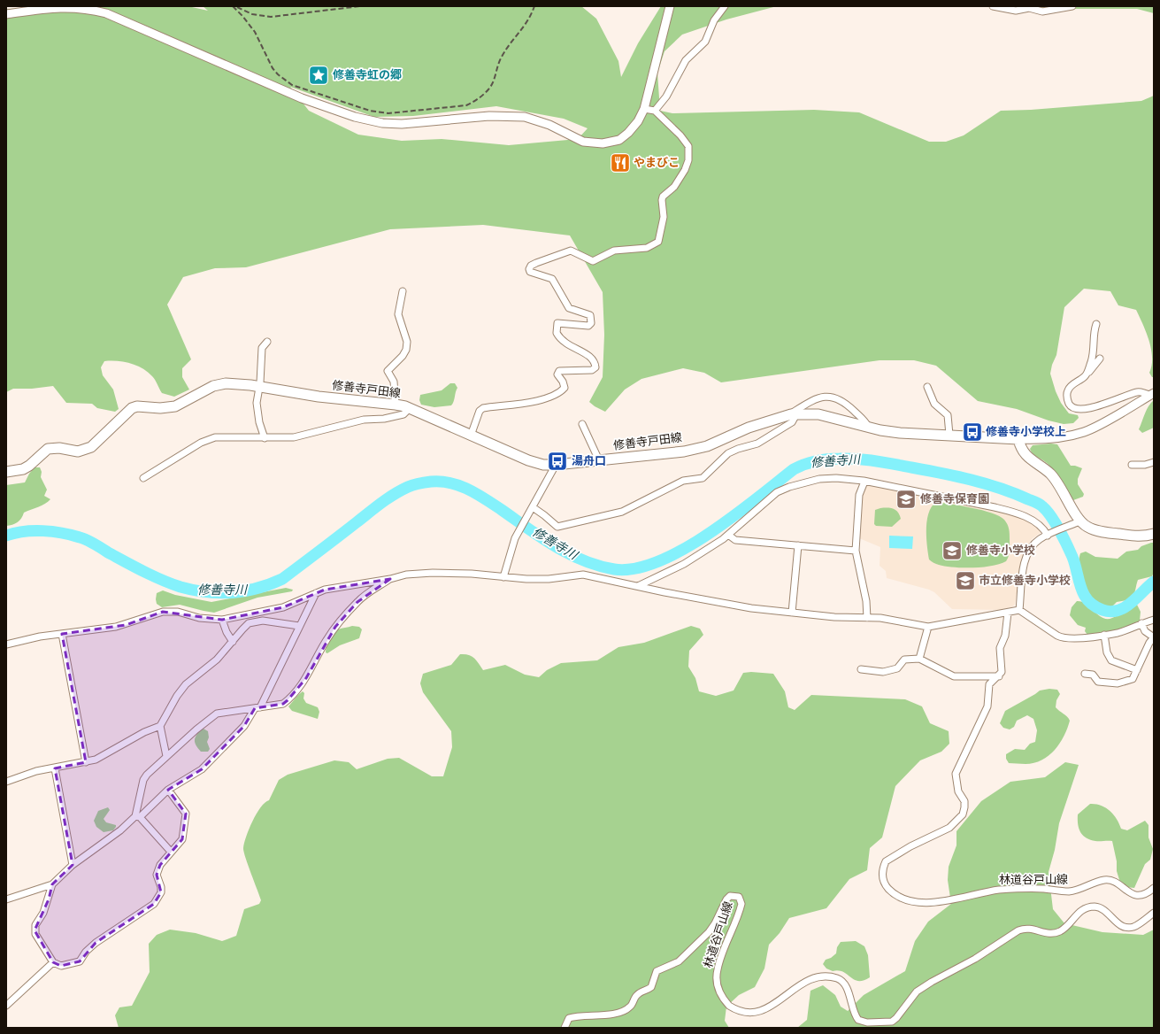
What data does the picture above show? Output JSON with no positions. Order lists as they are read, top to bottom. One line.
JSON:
{"streets":{"main road":["修善寺戸田線"],"street":["林道谷戸山線"]},"water":["修善寺川"],"places":{"place":["修善寺虹の郷"],"restaurant":["やまびこ"],"bus stop":["修善寺小学校上","湯舟口"],"school or university":["修善寺保育園","修善寺小学校","市立修善寺小学校"]}}
